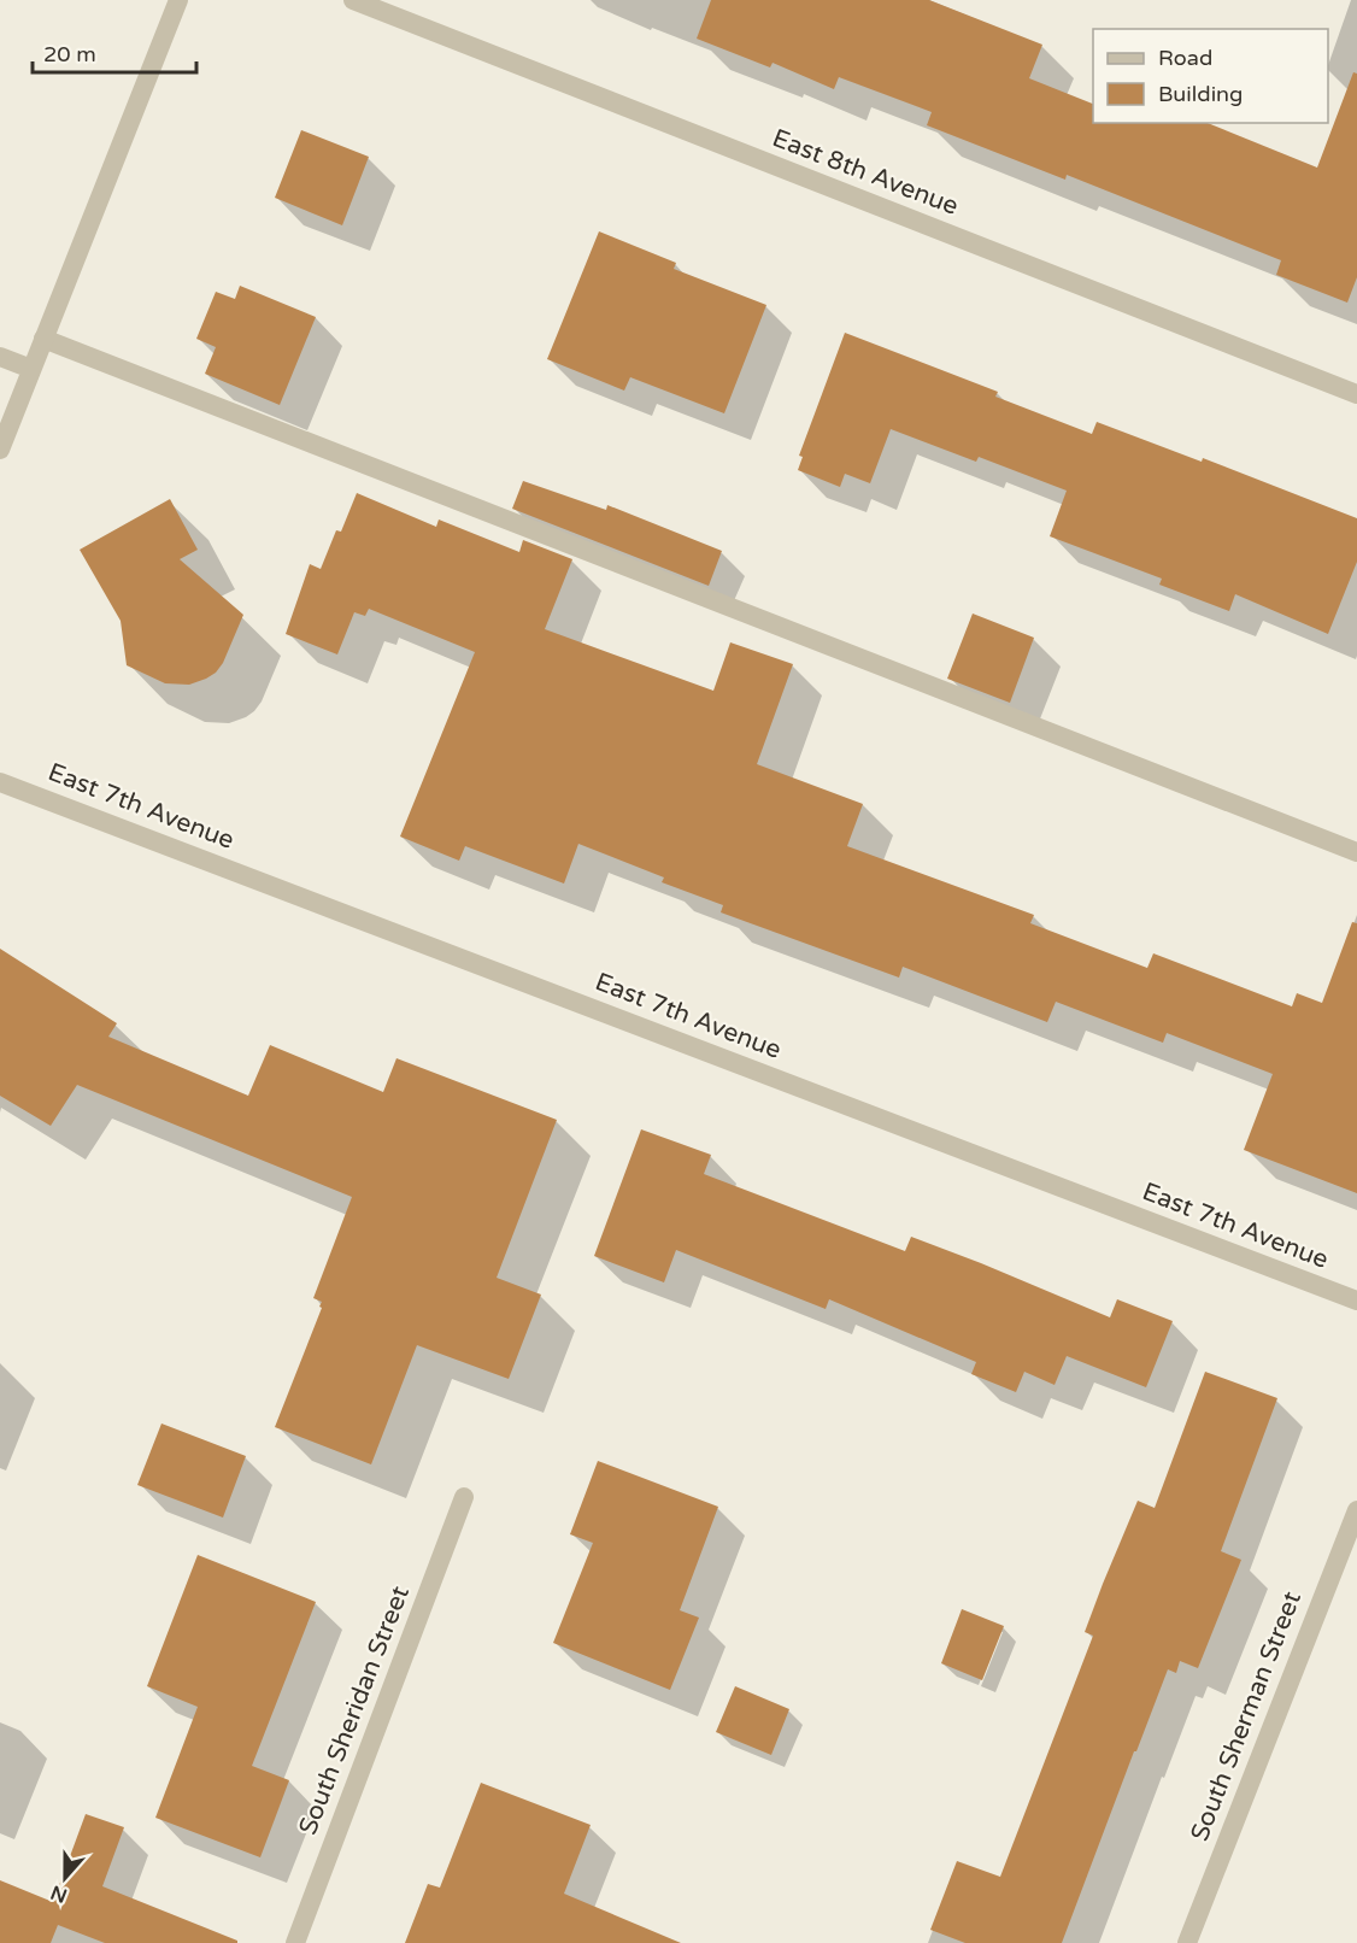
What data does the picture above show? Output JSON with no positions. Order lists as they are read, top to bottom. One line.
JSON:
{"streets":{"street":["East 8th Avenue","East 7th Avenue","South Sheridan Street","South Sherman Street"]},"legend":["Road","Building"],"scale_bar":"20 m","north":"bottom"}
